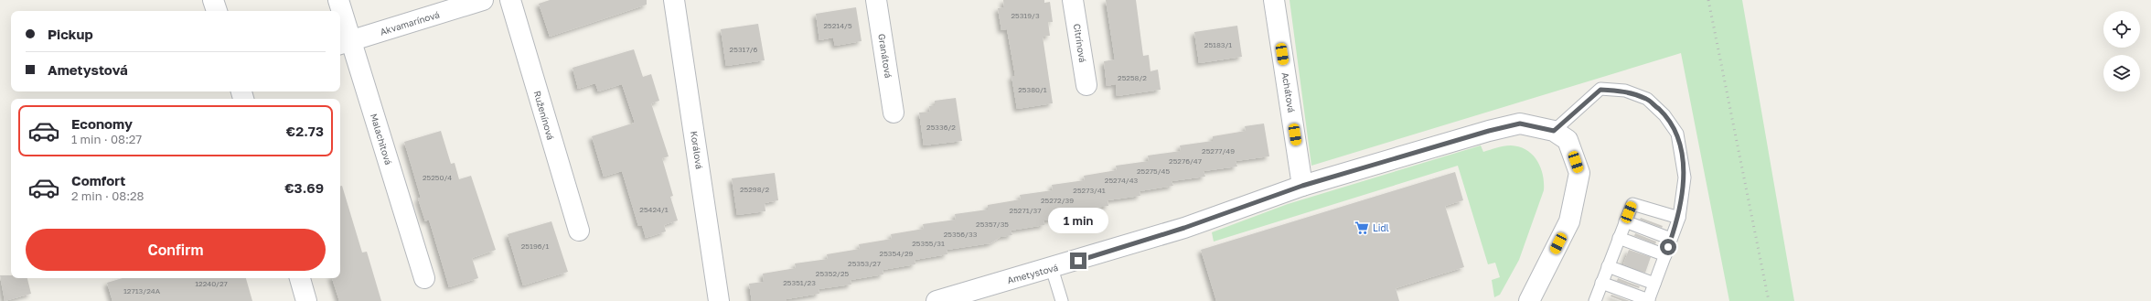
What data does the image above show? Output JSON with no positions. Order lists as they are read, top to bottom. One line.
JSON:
{"streets":{"street":["Akvamarínová","Citrínová","Granátová","Achátová","Ruženínová","Malachitová","Korálová","Ametystová"]},"crossings":[["Akvamarínová","Malachitová"],["Achátová","Ametystová"]],"places":{"supermarket":["Lidl"]},"house_numbers":["25319/3","25214/5","25183/1","25317/6","25258/2","25380/1","25336/2","25277/49","25276/47","25275/45","25250/4","25274/43","25298/2","25273/41","25272/39","25424/1","25271/37","25357/35","25356/33","25355/31","25196/1","25354/29","25353/27","25352/25","25351/23","12240/27","12713/24A"],"page":{"banner":["Pickup","Ametystová"],"list":[{"name":"Economy","note":"1 min · 08:27","value":"€2.73"},{"name":"Comfort","note":"2 min · 08:28","value":"€3.69"}],"bubble":"1 min","buttons":"Confirm"}}
